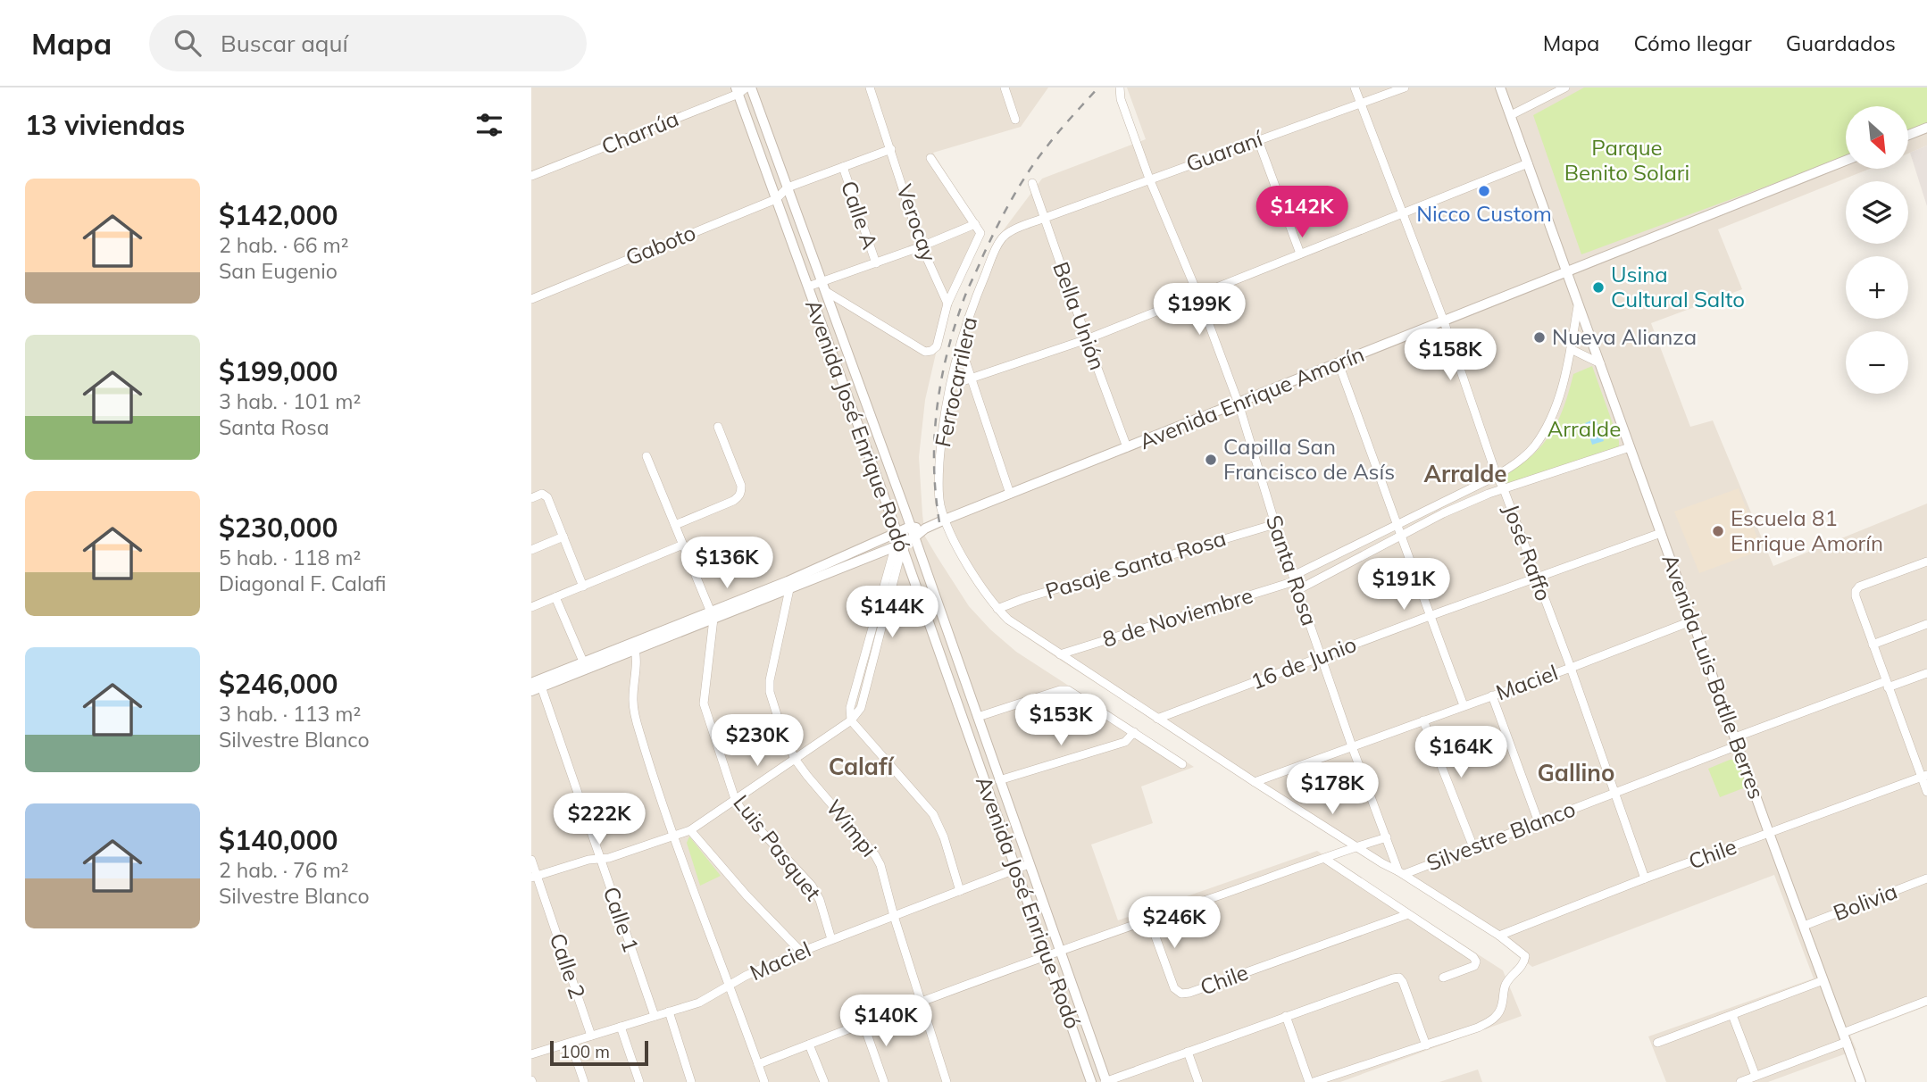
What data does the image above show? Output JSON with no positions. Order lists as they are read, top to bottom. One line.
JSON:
{"streets":{"street":["Charrúa","Guaraní","Calle A","Verocay","Gaboto","Bella Unión","Ferrocarrilera","Avenida Enrique Amorín","Avenida José Enrique Rodó","José Raffo","Pasaje Santa Rosa","Santa Rosa","8 de Noviembre","16 de Junio","Avenida Luis Batlle Berres","Maciel","Wimpi","Silvestre Blanco","Luis Pasquet","Chile","Bolivia","Calle 1","Calle 2"]},"crossings":[["Charrúa","Avenida José Enrique Rodó"],["Guaraní","Bella Unión"],["Guaraní","Ferrocarrilera"],["Guaraní","José Raffo"],["Guaraní","Santa Rosa"],["Gaboto","Avenida José Enrique Rodó"],["Bella Unión","Ferrocarrilera"],["Bella Unión","Avenida Enrique Amorín"],["Ferrocarrilera","Avenida Enrique Amorín"],["Ferrocarrilera","Pasaje Santa Rosa"],["Ferrocarrilera","Santa Rosa"],["Ferrocarrilera","8 de Noviembre"],["Ferrocarrilera","16 de Junio"],["Ferrocarrilera","Maciel"],["Ferrocarrilera","Silvestre Blanco"],["Ferrocarrilera","Chile"],["Avenida Enrique Amorín","Avenida José Enrique Rodó"],["Avenida Enrique Amorín","José Raffo"],["Avenida Enrique Amorín","Santa Rosa"],["Avenida Enrique Amorín","Avenida Luis Batlle Berres"],["Avenida Enrique Amorín","Wimpi"],["Avenida Enrique Amorín","Luis Pasquet"],["Avenida Enrique Amorín","Calle 1"],["Avenida José Enrique Rodó","Maciel"],["José Raffo","8 de Noviembre"],["José Raffo","16 de Junio"],["José Raffo","Maciel"],["José Raffo","Silvestre Blanco"],["José Raffo","Chile"],["Pasaje Santa Rosa","Santa Rosa"],["Santa Rosa","8 de Noviembre"],["Santa Rosa","16 de Junio"],["Santa Rosa","Maciel"],["Santa Rosa","Silvestre Blanco"],["8 de Noviembre","Avenida Luis Batlle Berres"],["16 de Junio","Avenida Luis Batlle Berres"],["Avenida Luis Batlle Berres","Maciel"],["Avenida Luis Batlle Berres","Silvestre Blanco"],["Avenida Luis Batlle Berres","Chile"],["Avenida Luis Batlle Berres","Bolivia"],["Maciel","Wimpi"],["Maciel","Luis Pasquet"],["Maciel","Calle 1"],["Maciel","Calle 2"]],"districts":["Arralde","Calafí","Gallino"],"parks":["Parque Benito Solari","Arralde"],"places":["Nicco Custom","Usina Cultural Salto","Nueva Alianza","Capilla San Francisco de Asís","Escuela 81 Enrique Amorín"],"scale_bar":"100 m","north":"bottom right","page":{"header":"Mapa","search":"Buscar aquí","nav":["Mapa","Cómo llegar","Guardados"],"heading":"13 viviendas","map_buttons":["+","−"],"list":[{"name":"$142,000","note":"2 hab. · 66 m² · San Eugenio"},{"name":"$199,000","note":"3 hab. · 101 m² · Santa Rosa"},{"name":"$230,000","note":"5 hab. · 118 m² · Diagonal F. Calafi"},{"name":"$246,000","note":"3 hab. · 113 m² · Silvestre Blanco"},{"name":"$140,000","note":"2 hab. · 76 m² · Silvestre Blanco"}],"price":["$142K","$199K","$158K","$136K","$191K","$144K","$153K","$230K","$164K","$178K","$222K","$246K","$140K"],"scale":"100 m"}}
